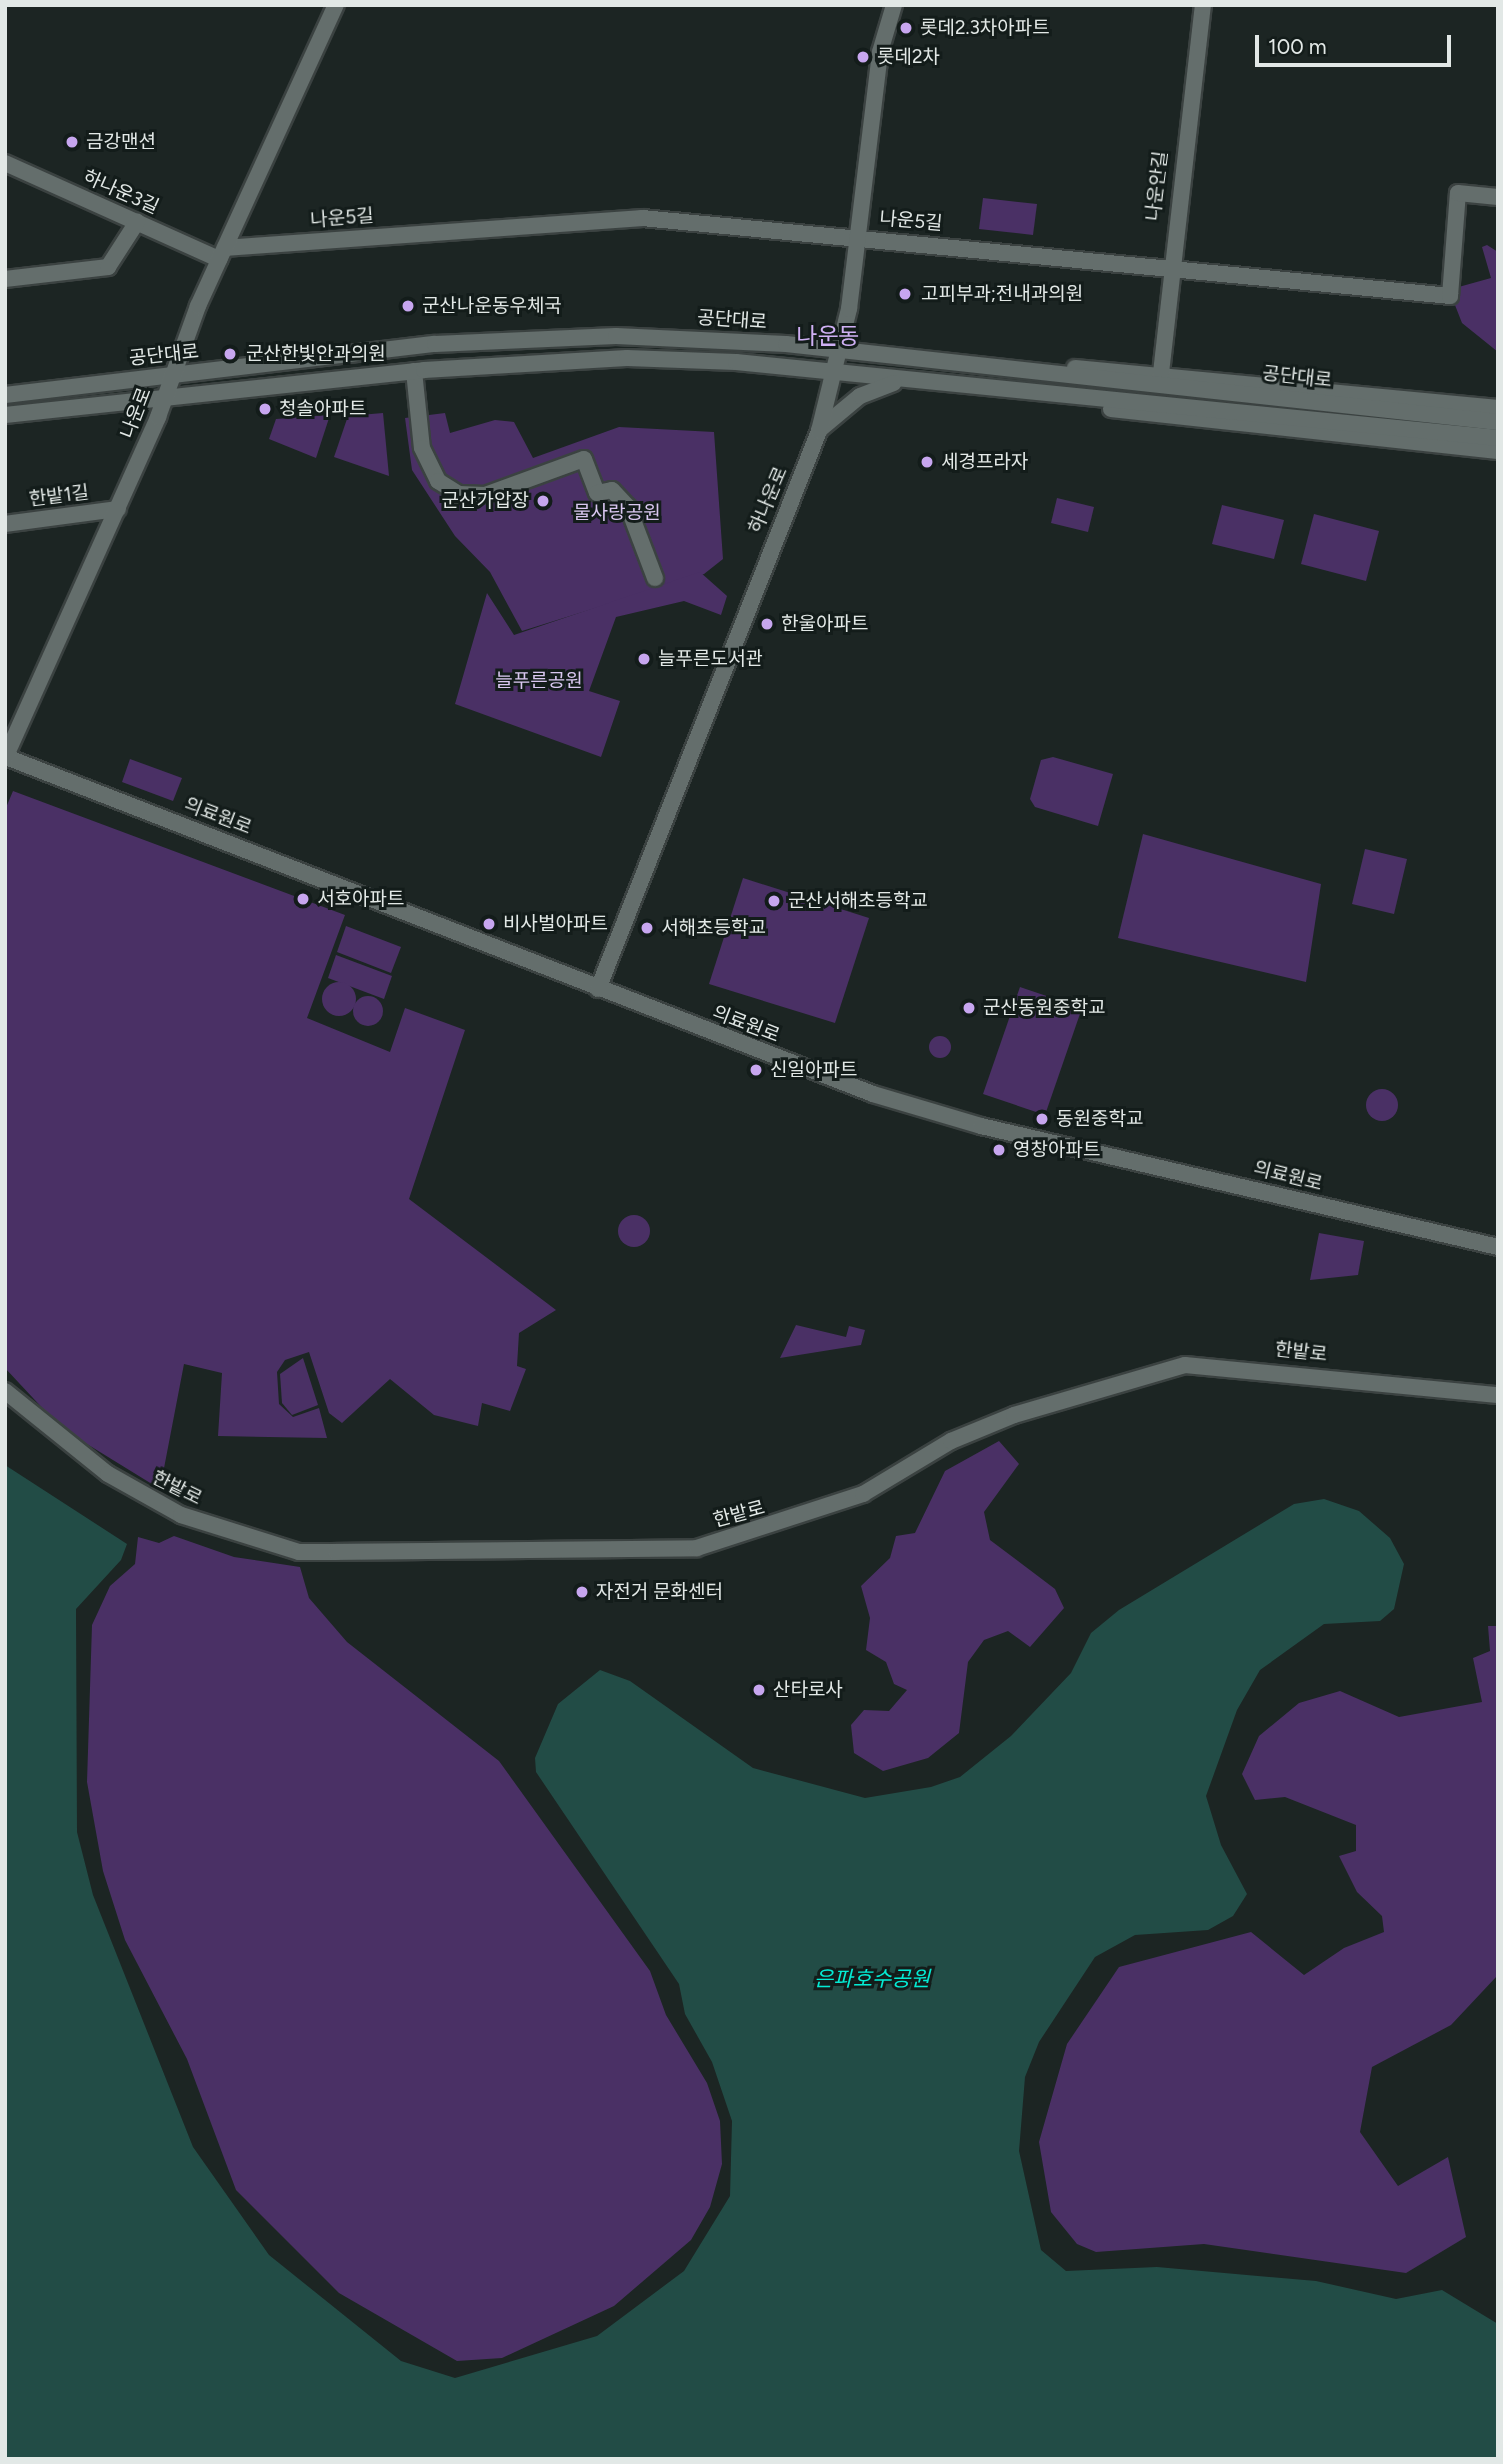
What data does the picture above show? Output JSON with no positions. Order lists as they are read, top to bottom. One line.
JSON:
{"streets":{"street":["나운안길","하나운3길","나운5길","공단대로","나운로","한밭1길","하나운로","의료원로","한밭로"]},"crossings":[["나운안길","나운5길"],["하나운3길","나운5길"],["하나운3길","나운로"],["나운5길","나운로"],["나운5길","하나운로"],["공단대로","나운로"],["공단대로","하나운로"],["나운로","한밭1길"],["나운로","의료원로"],["하나운로","의료원로"]],"districts":["나운동"],"water":["은파호수공원"],"parks":["물사랑공원","늘푸른공원"],"places":["롯데2.3차아파트","롯데2차","금강맨션","고피부과;전내과의원","군산나운동우체국","군산한빛안과의원","청솔아파트","세경프라자","군산가압장","한울아파트","늘푸른도서관","서호아파트","군산서해초등학교","비사벌아파트","서해초등학교","군산동원중학교","신일아파트","동원중학교","영창아파트","자전거 문화센터","산타로사"],"scale_bar":"100 m"}
